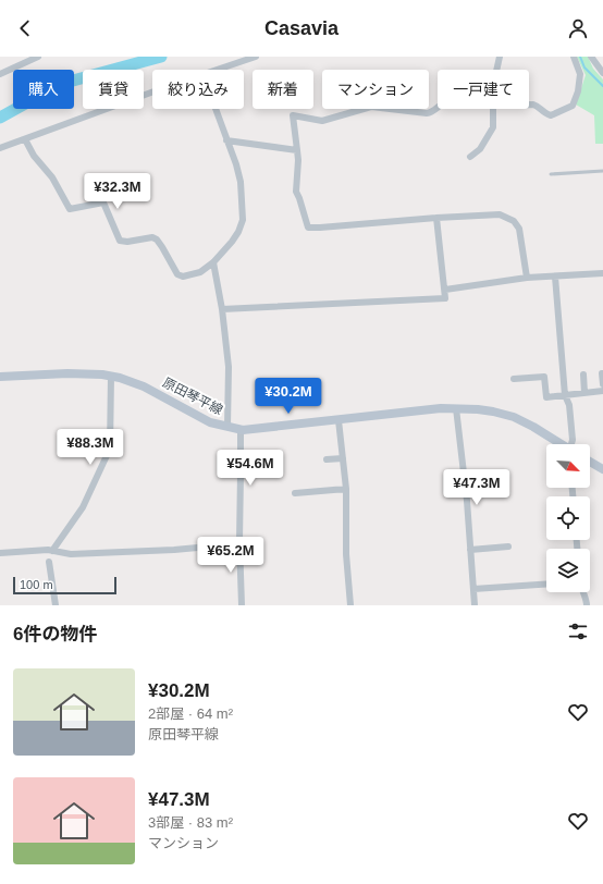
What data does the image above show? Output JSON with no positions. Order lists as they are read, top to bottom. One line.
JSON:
{"streets":{"main road":["原田琴平線"]},"scale_bar":"100 m","north":"bottom right","page":{"header":"Casavia","chip":["購入","賃貸","絞り込み","新着","マンション","一戸建て"],"price":["¥32.3M","¥30.2M","¥88.3M","¥54.6M","¥47.3M","¥65.2M"],"scale":"100 m","heading":"6件の物件","list":[{"name":"¥30.2M","note":"2部屋 · 64 m² · 原田琴平線"},{"name":"¥47.3M","note":"3部屋 · 83 m² · マンション"}]}}
